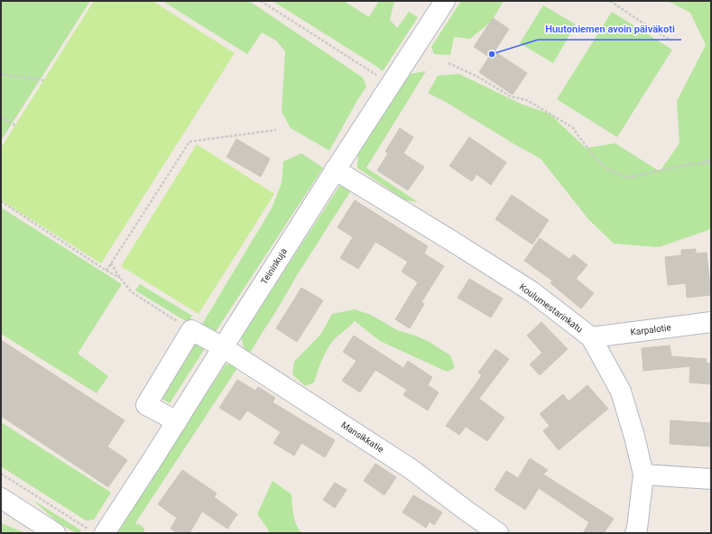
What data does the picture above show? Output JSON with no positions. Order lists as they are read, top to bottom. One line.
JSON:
{"streets":{"street":["Teininkuja","Koulumestarinkatu","Karpalotie","Mansikkatie"]},"crossings":[["Teininkuja","Koulumestarinkatu"],["Teininkuja","Mansikkatie"],["Koulumestarinkatu","Karpalotie"]],"places":["Huutoniemen avoin päiväkoti"]}
